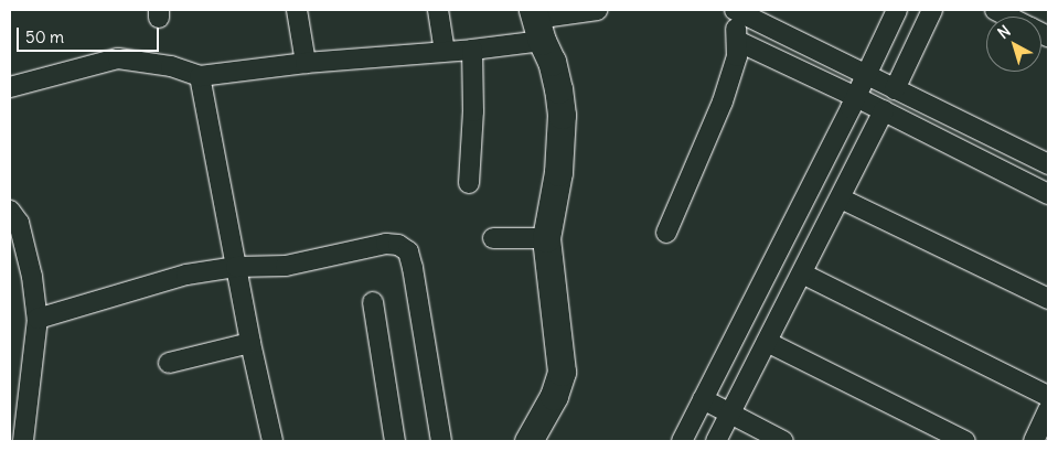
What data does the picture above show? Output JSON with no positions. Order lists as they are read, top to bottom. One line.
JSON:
{"scale_bar":"50 m","north":"top left"}
